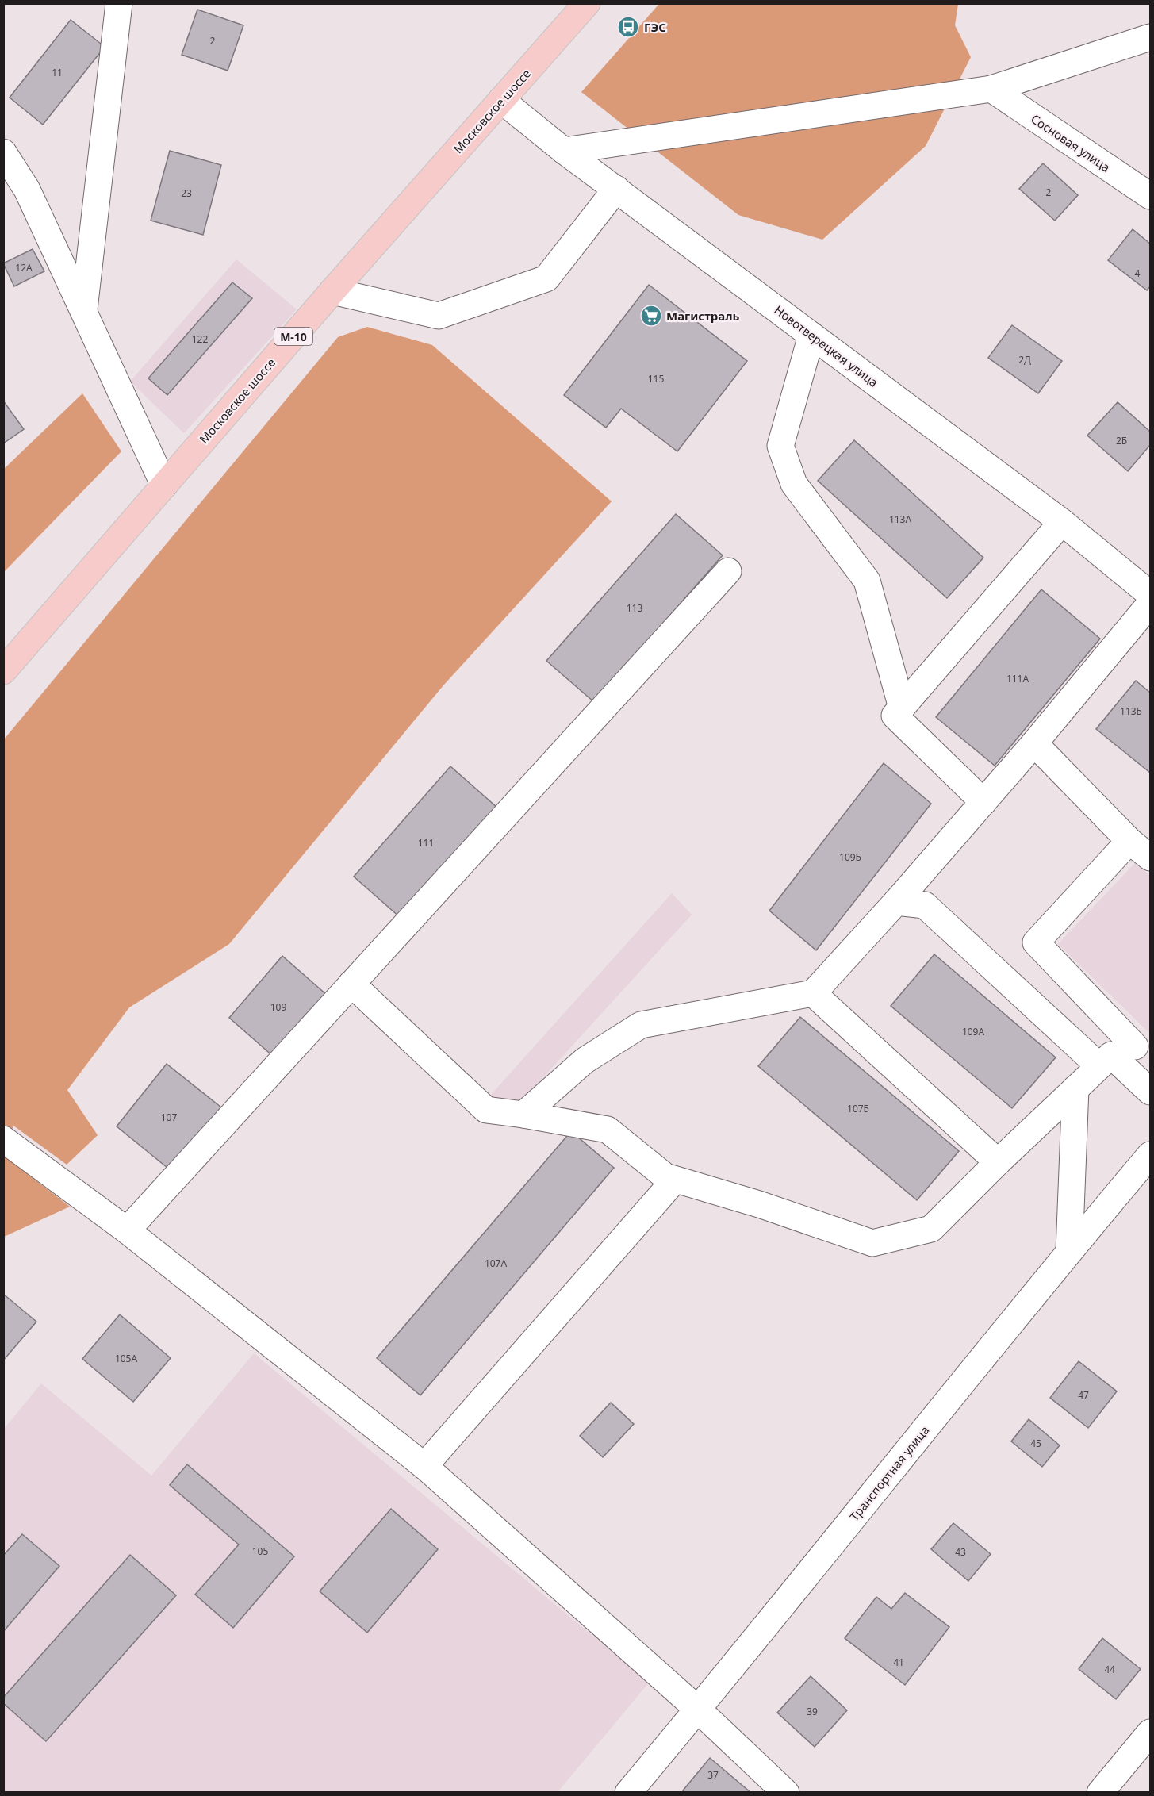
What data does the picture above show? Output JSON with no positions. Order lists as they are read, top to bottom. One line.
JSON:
{"streets":{"highway":["Московское шоссе","М-10"],"street":["Сосновая улица","Новотверецкая улица","Транспортная улица"]},"crossings":[["Московское шоссе","Новотверецкая улица"]],"places":{"bus stop":["ГЭС"],"supermarket":["Магистраль"]},"house_numbers":["2","11","2","23","12А","4","122","2Д","115","2Б","113А","113","111А","113Б","111","109Б","109","109А","107Б","107","107А","105А","47","45","105","43","41","44","39","37"]}
